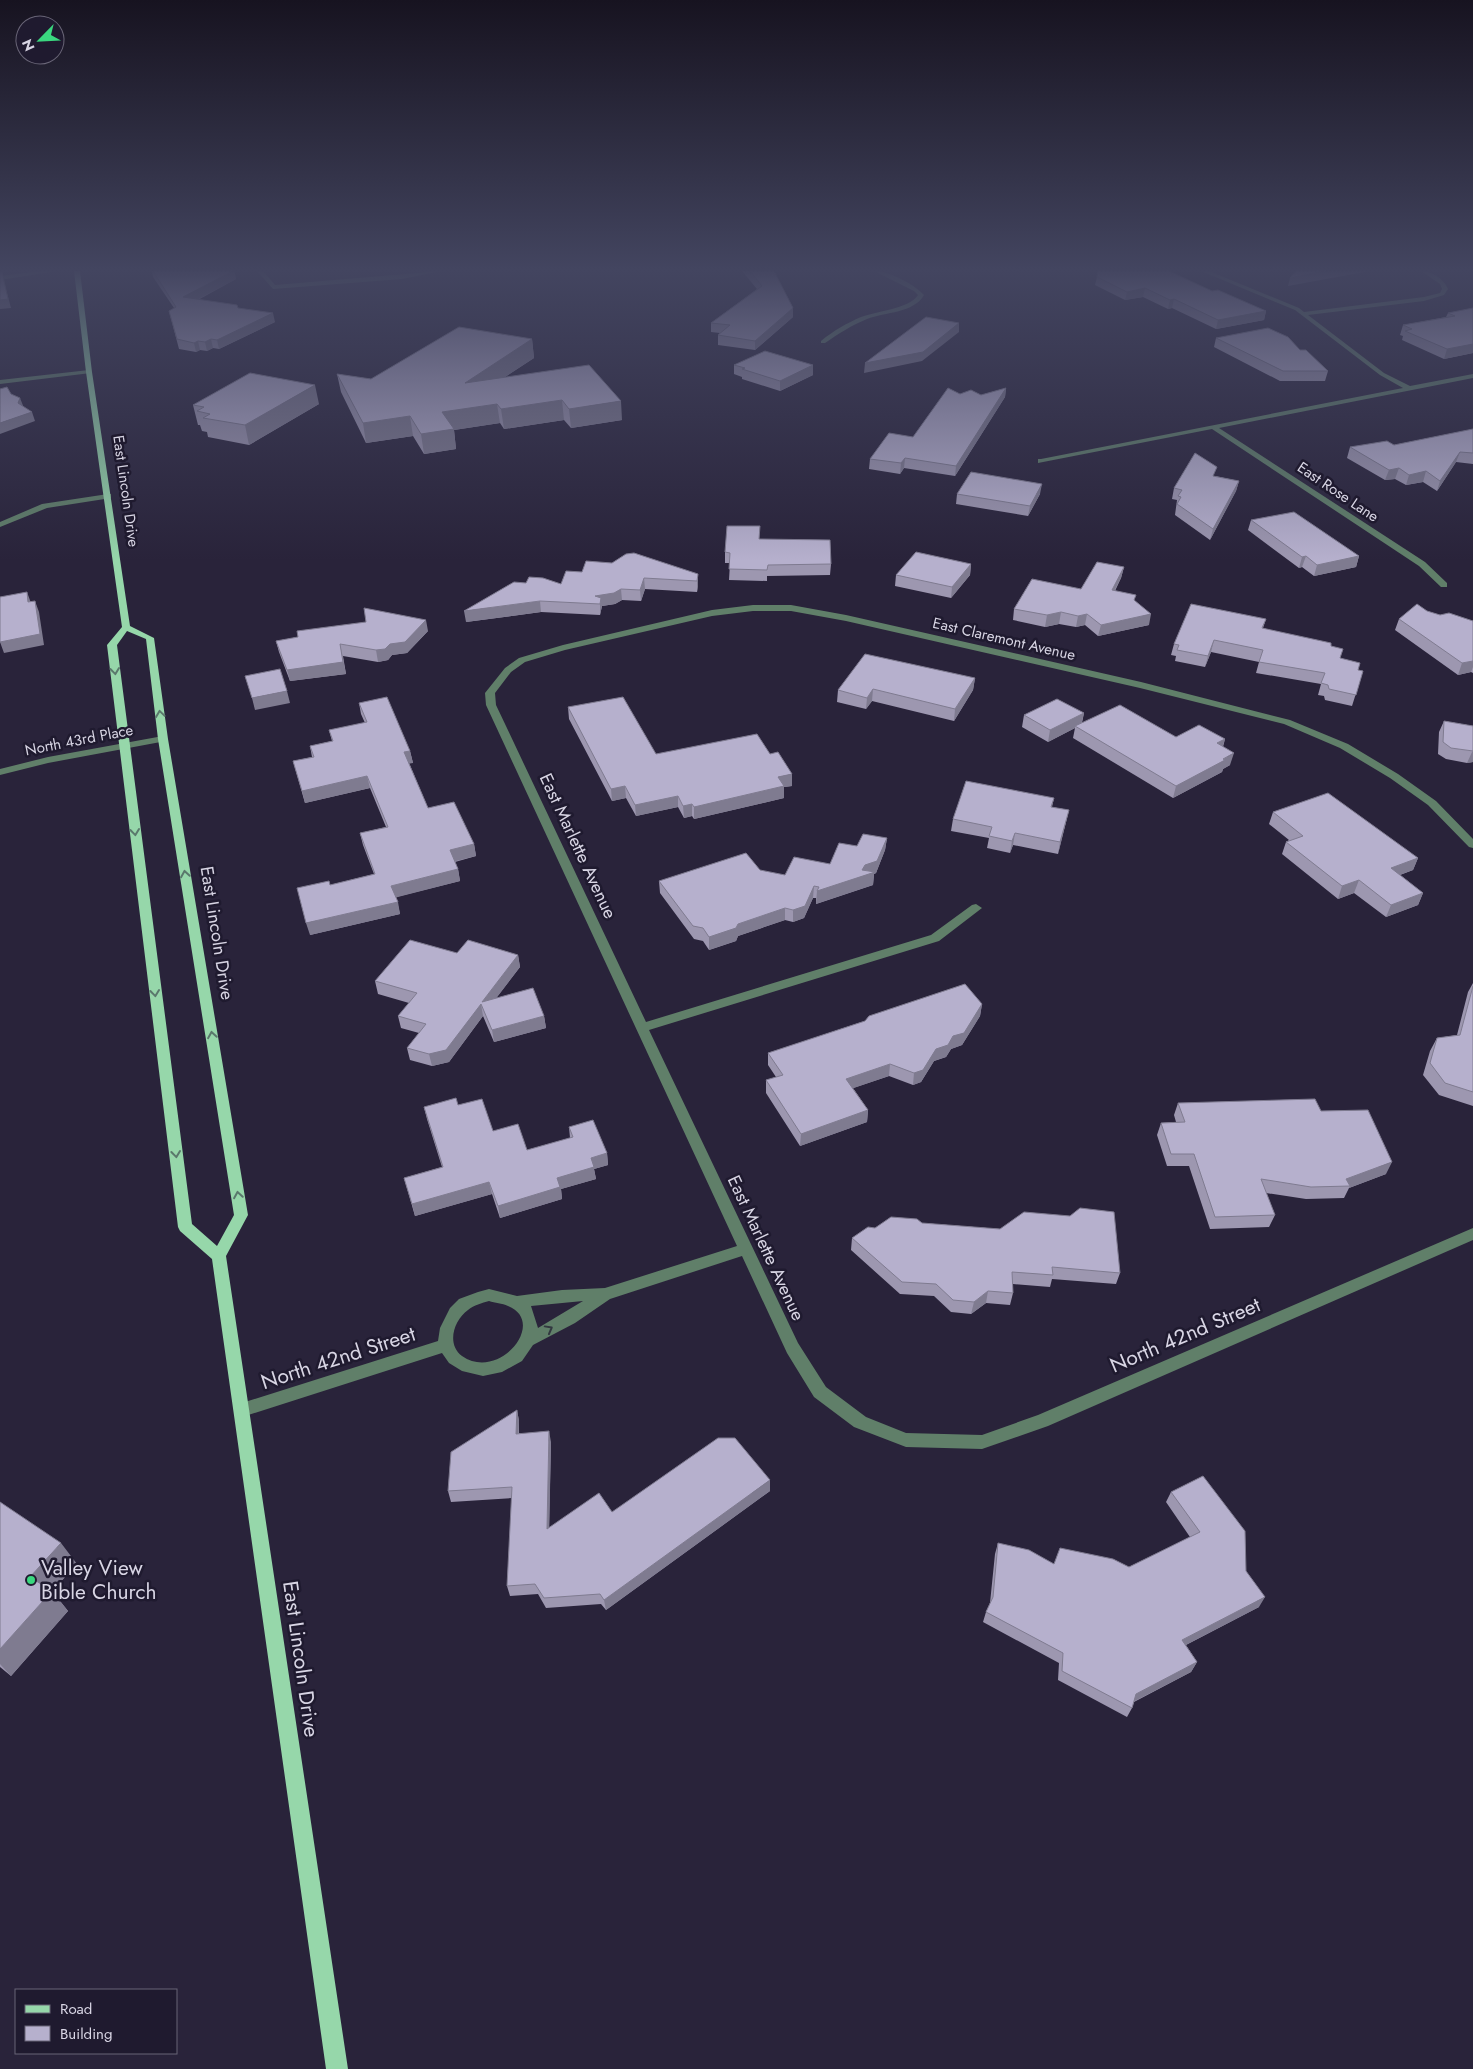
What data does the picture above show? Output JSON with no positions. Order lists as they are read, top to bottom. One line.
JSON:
{"streets":{"main road":["East Lincoln Drive"],"street":["East Rose Lane","East Claremont Avenue","North 43rd Place","East Marlette Avenue","North 42nd Street"]},"crossings":[["East Lincoln Drive","North 43rd Place"],["East Lincoln Drive","North 42nd Street"],["East Claremont Avenue","East Marlette Avenue"],["East Marlette Avenue","North 42nd Street"]],"places":["Valley View Bible Church"],"legend":["Road","Building"],"north":"bottom left"}
